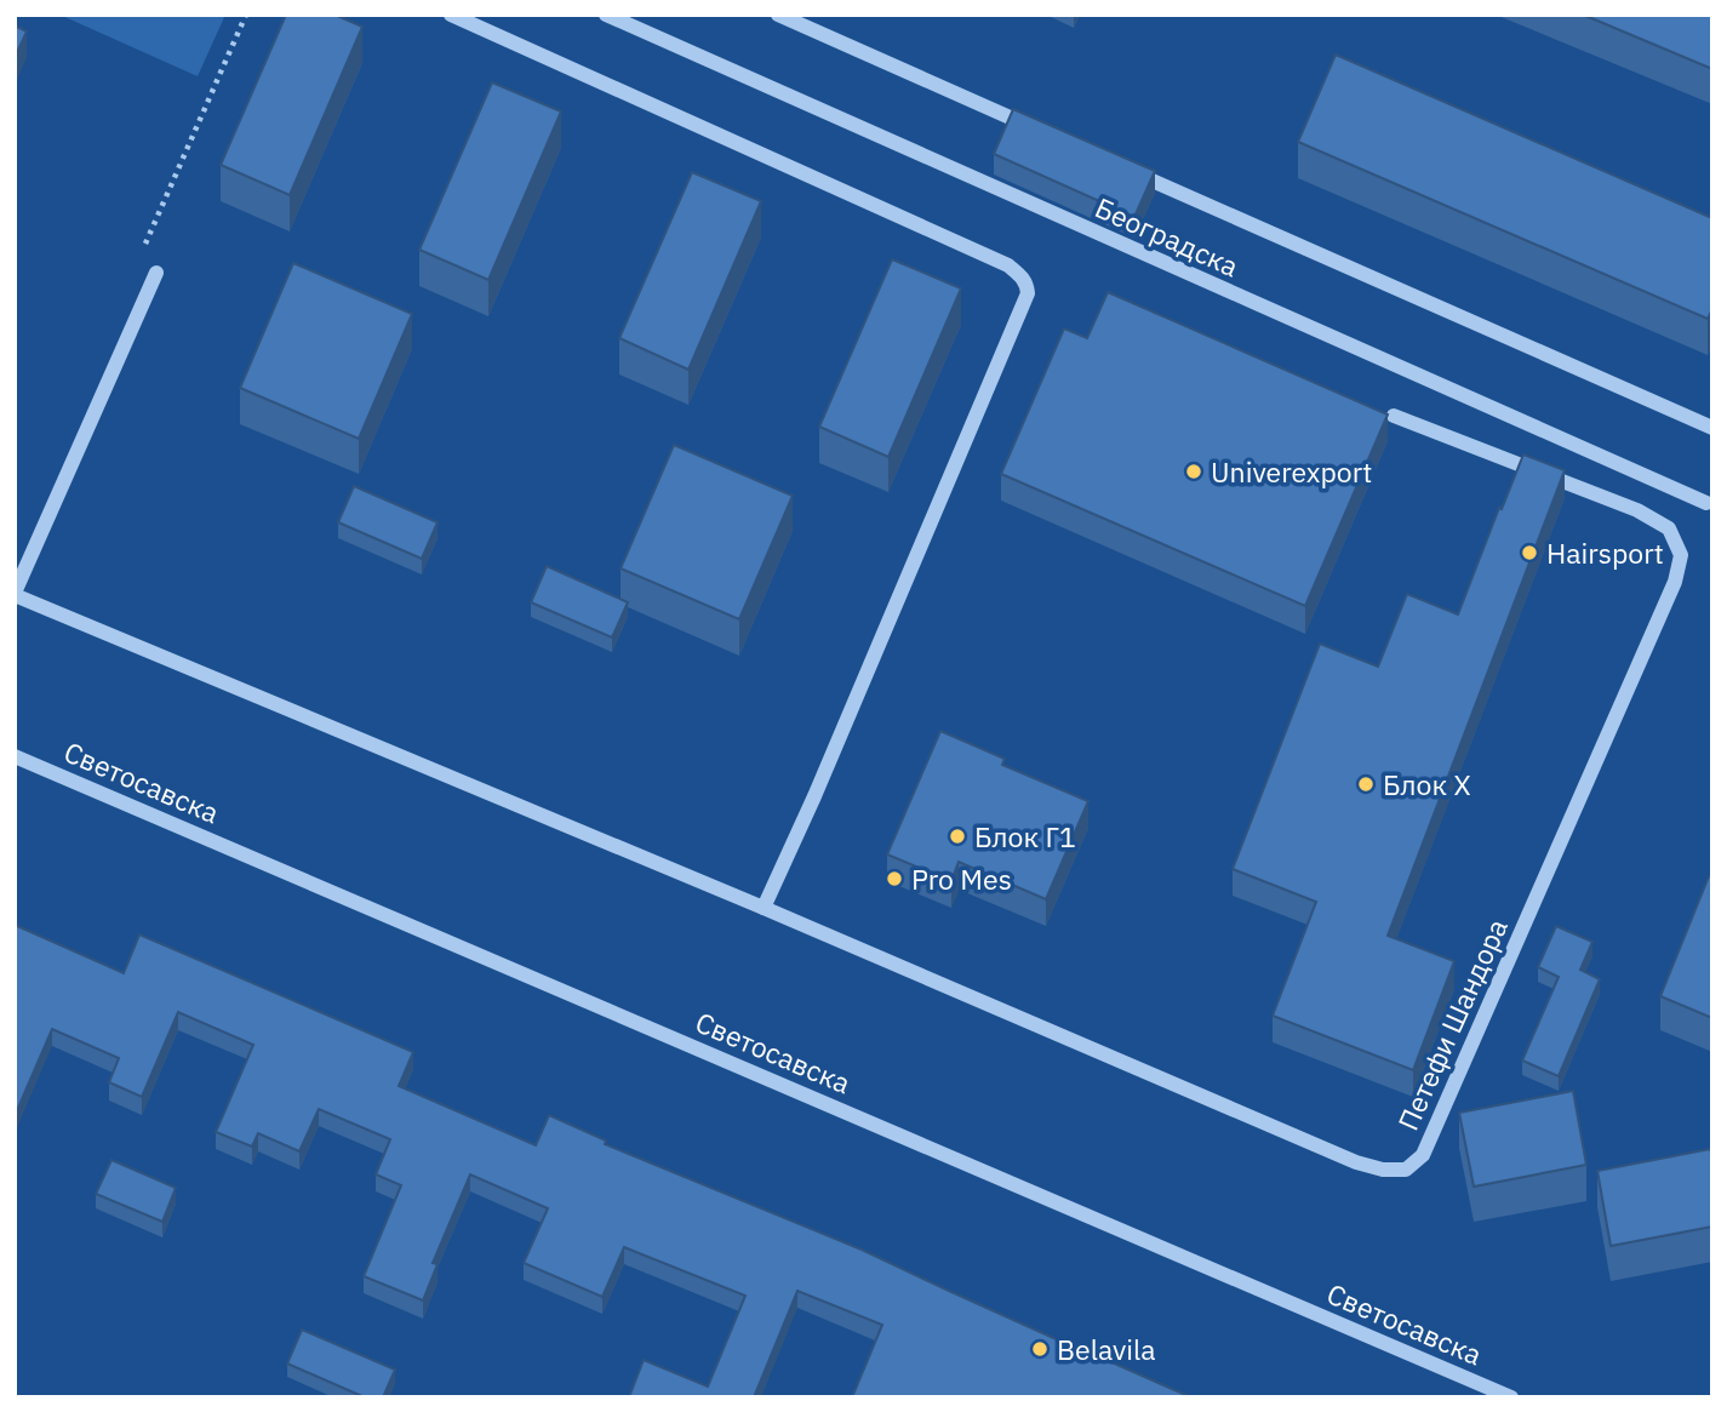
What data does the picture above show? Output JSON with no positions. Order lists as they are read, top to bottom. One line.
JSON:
{"streets":{"street":["Београдска","Светосавска","Петефи Шандора"]},"places":["Univerexport","Hairsport","Блок Х","Блок Г1","Pro Mes","Belavila"]}
